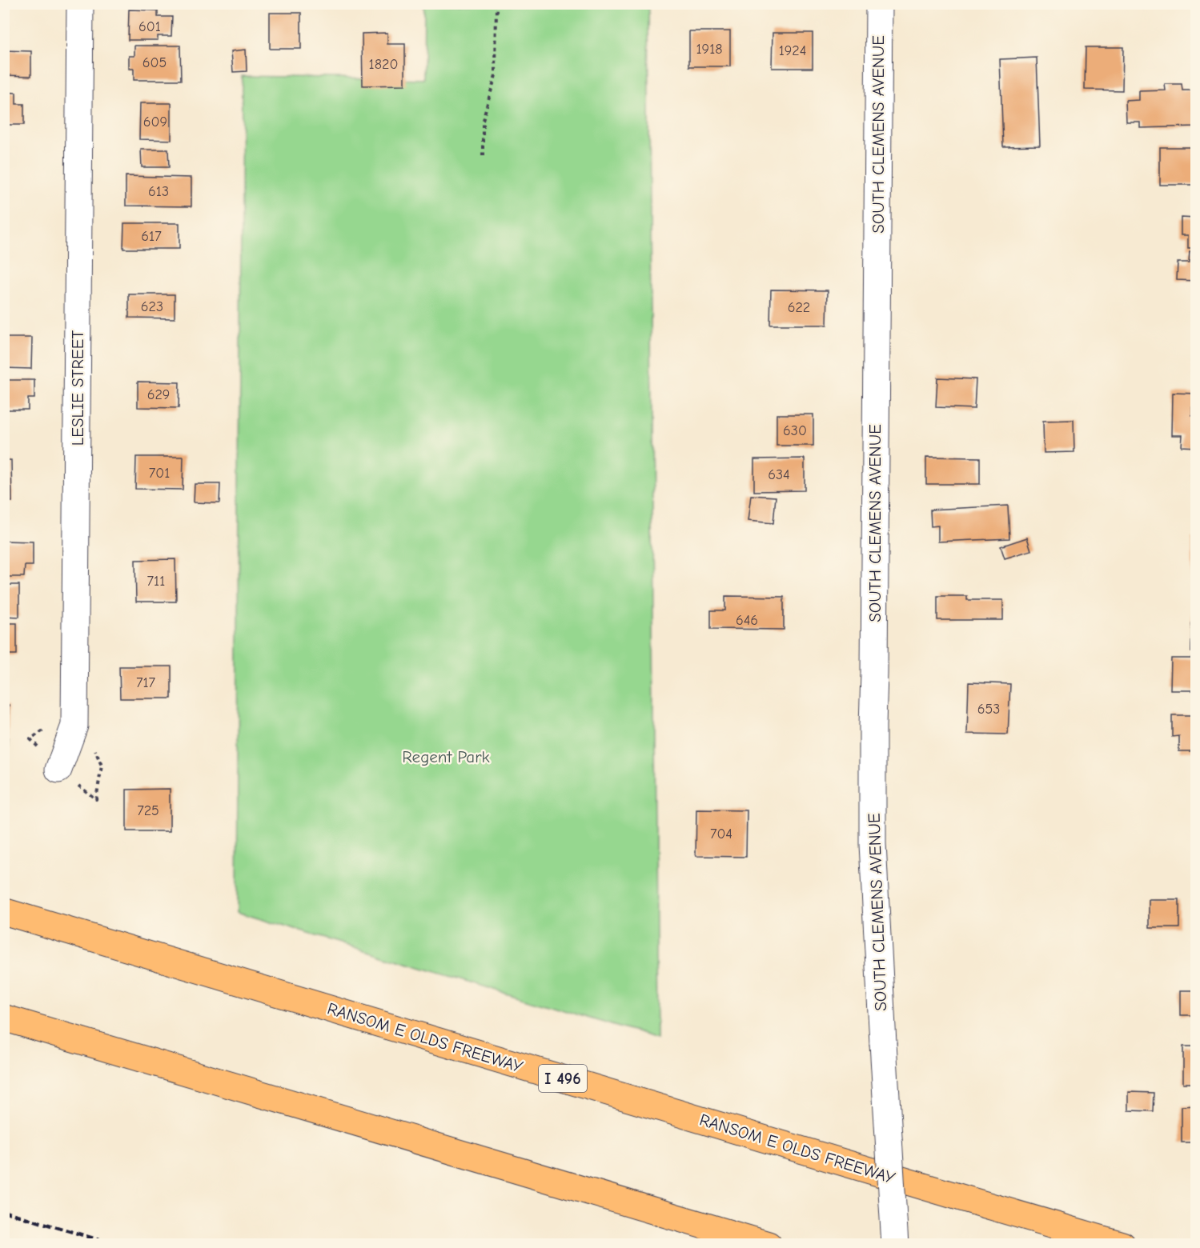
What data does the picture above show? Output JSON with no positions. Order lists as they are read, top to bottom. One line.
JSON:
{"streets":{"highway":["RANSOM E OLDS FREEWAY","I 496"],"street":["SOUTH CLEMENS AVENUE","LESLIE STREET"]},"parks":["Regent Park"],"house_numbers":["601","1918","1924","605","1820","609","613","617","623","622","629","630","701","634","711","646","717","653","725","704"]}
